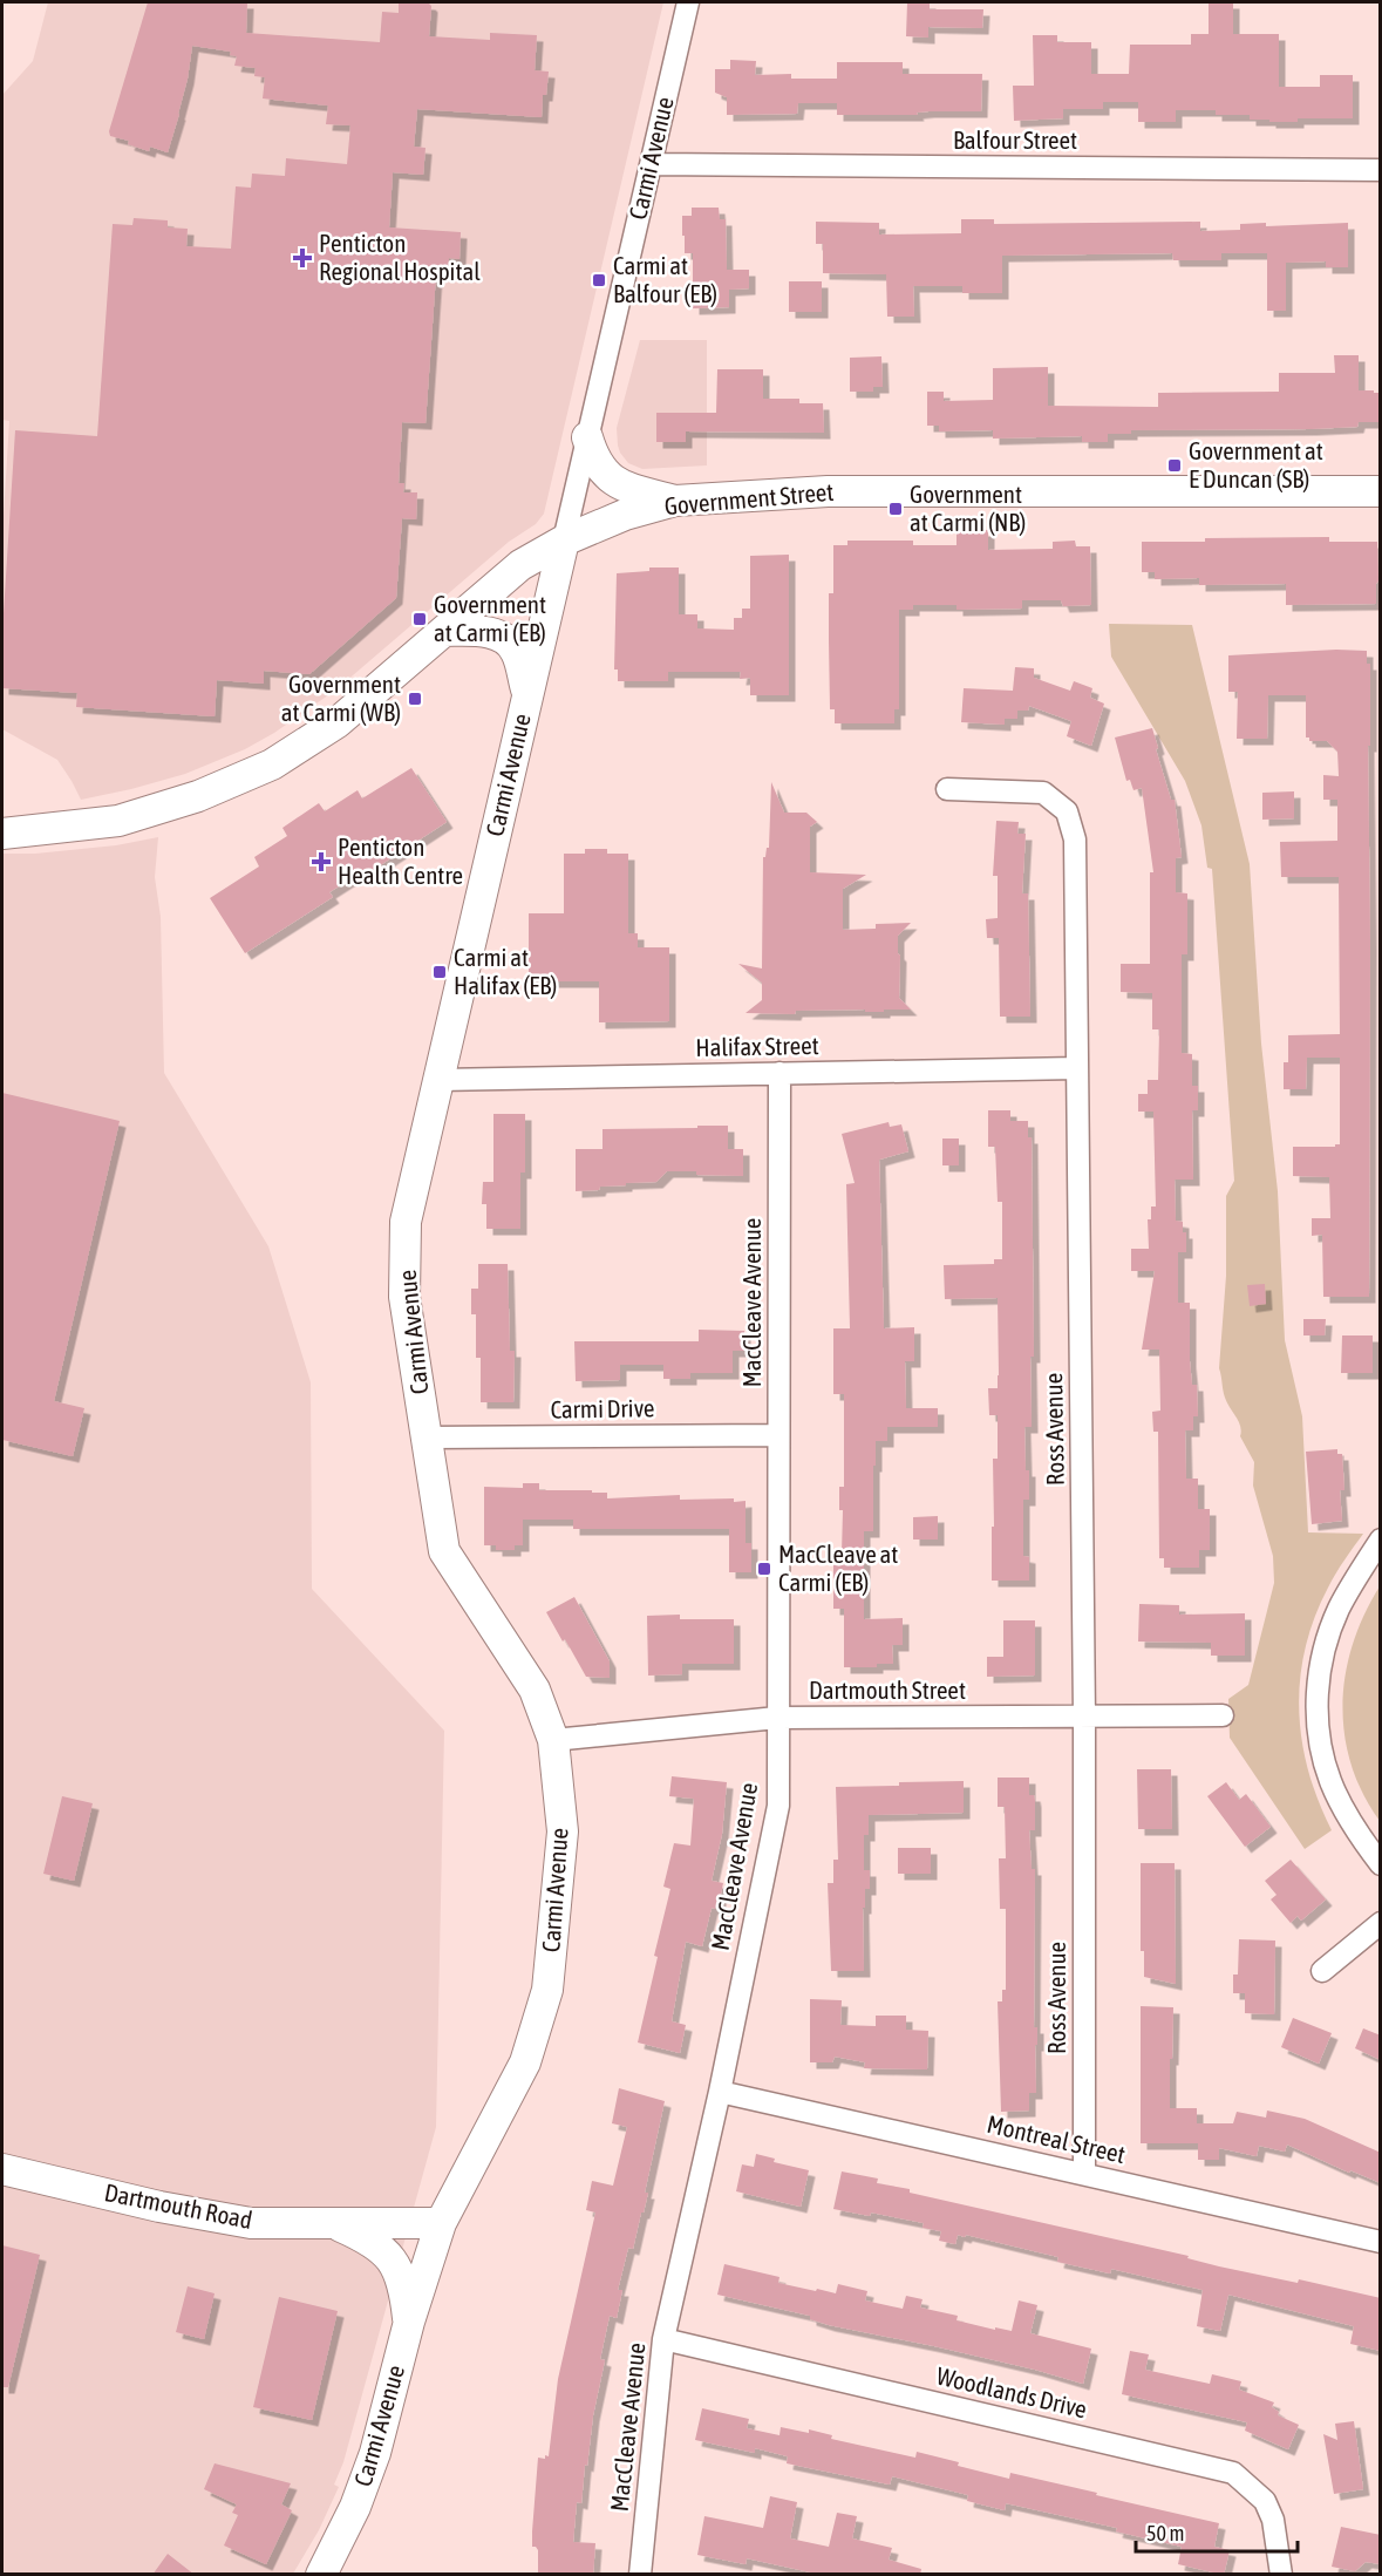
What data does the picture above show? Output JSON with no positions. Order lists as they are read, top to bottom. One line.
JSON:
{"streets":{"street":["Balfour Street","Carmi Avenue","Government Street","Halifax Street","MacCleave Avenue","Carmi Drive","Ross Avenue","Dartmouth Street","Montreal Street","Dartmouth Road","Woodlands Drive"]},"crossings":[["Balfour Street","Carmi Avenue"],["Carmi Avenue","Government Street"],["Carmi Avenue","Halifax Street"],["Carmi Avenue","Carmi Drive"],["Carmi Avenue","Dartmouth Street"],["Carmi Avenue","Dartmouth Road"],["Halifax Street","MacCleave Avenue"],["Halifax Street","Ross Avenue"],["MacCleave Avenue","Carmi Drive"],["MacCleave Avenue","Dartmouth Street"],["MacCleave Avenue","Montreal Street"],["MacCleave Avenue","Woodlands Drive"],["Ross Avenue","Dartmouth Street"],["Ross Avenue","Montreal Street"]],"places":{"health":["Penticton Regional Hospital","Penticton Health Centre"],"transit":["Carmi at Balfour (EB)","Government at E Duncan (SB)","Government at Carmi (NB)","Government at Carmi (EB)","Government at Carmi (WB)","Carmi at Halifax (EB)","MacCleave at Carmi (EB)"]},"scale_bar":"50 m"}
